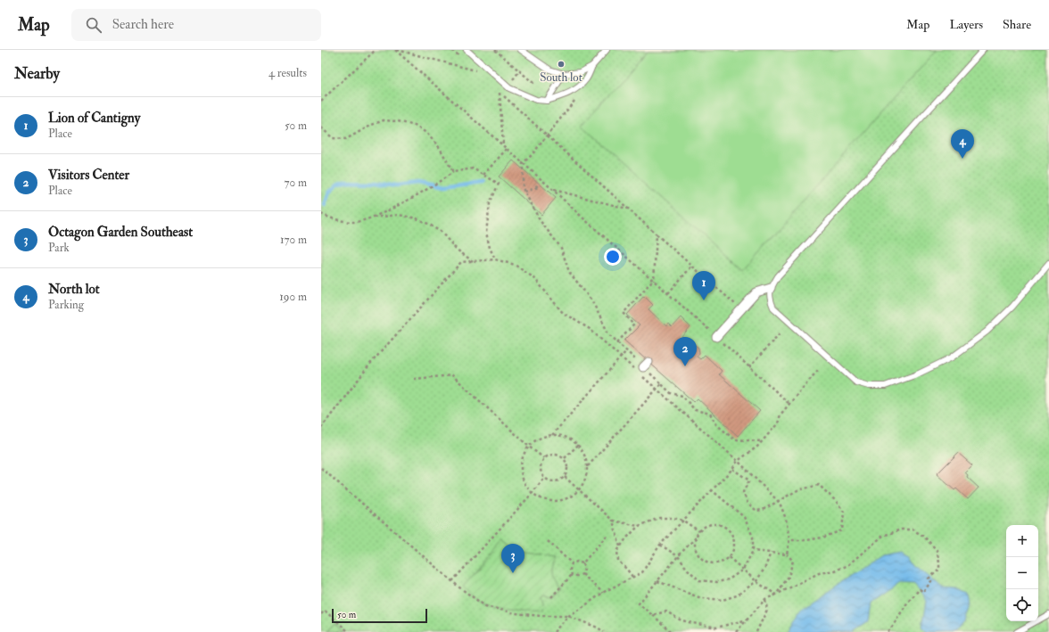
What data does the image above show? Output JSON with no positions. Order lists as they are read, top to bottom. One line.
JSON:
{"places":["South lot"],"scale_bar":"50 m","page":{"header":"Map","search":"Search here","nav":["Map","Layers","Share"],"heading":["Nearby","4 results"],"list":[{"mark":"1","name":"Lion of Cantigny","note":"Place","value":"50 m"},{"mark":"2","name":"Visitors Center","note":"Place","value":"70 m"},{"mark":"3","name":"Octagon Garden Southeast","note":"Park","value":"170 m"},{"mark":"4","name":"North lot","note":"Parking","value":"190 m"}],"pins":["4","1","2","3"],"map_buttons":["+","−"],"scale":"50 m"}}
